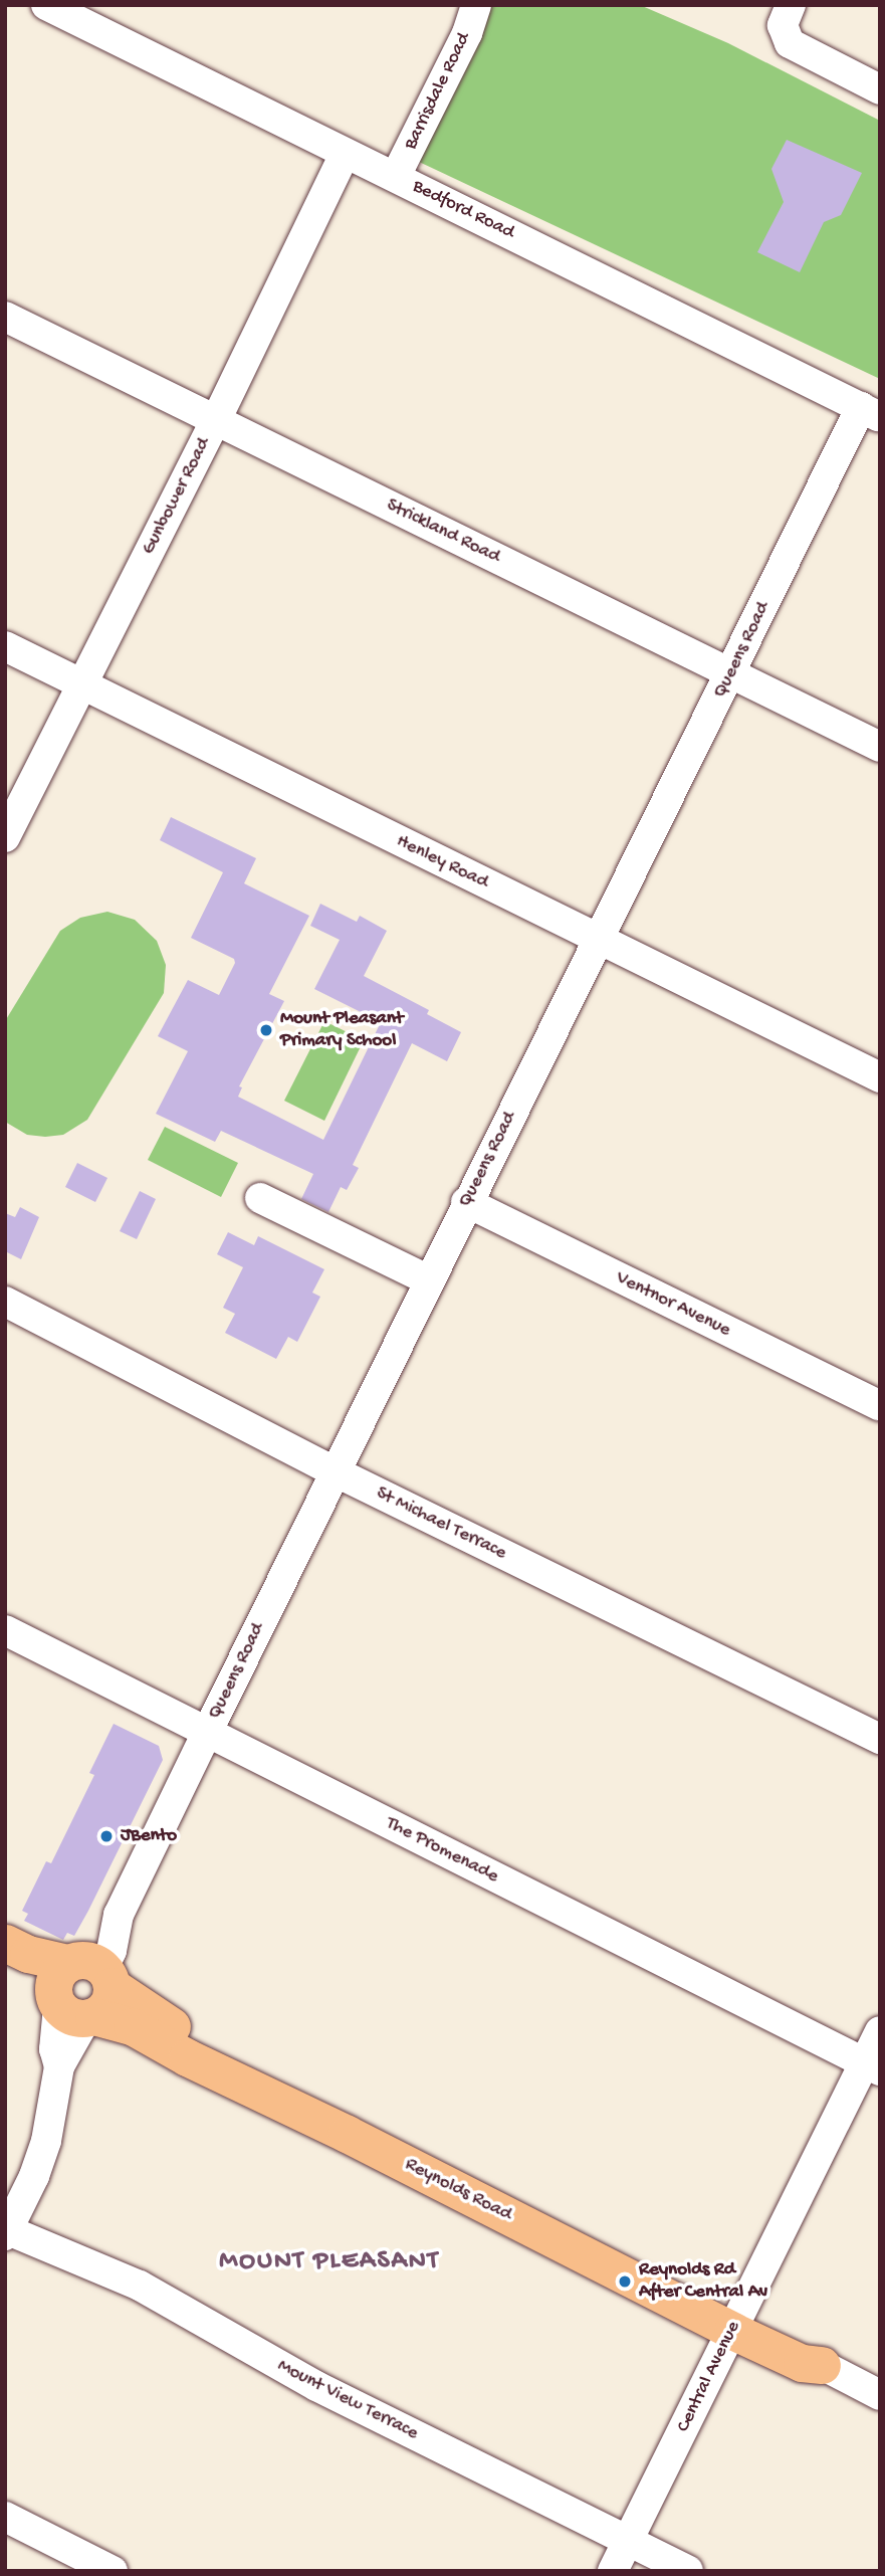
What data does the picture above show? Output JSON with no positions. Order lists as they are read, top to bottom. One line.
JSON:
{"streets":{"main road":["Reynolds Road"],"street":["Barrisdale Road","Bedford Road","Gunbower Road","Strickland Road","Queens Road","Henley Road","Ventnor Avenue","St Michael Terrace","The Promenade","Central Avenue","Mount View Terrace"]},"crossings":[["Barrisdale Road","Bedford Road"],["Bedford Road","Gunbower Road"],["Bedford Road","Queens Road"],["Gunbower Road","Strickland Road"],["Gunbower Road","Henley Road"],["Strickland Road","Queens Road"],["Queens Road","Henley Road"],["Queens Road","Ventnor Avenue"],["Queens Road","St Michael Terrace"],["Queens Road","The Promenade"],["Queens Road","Reynolds Road"],["Queens Road","Mount View Terrace"],["The Promenade","Central Avenue"],["Reynolds Road","Central Avenue"],["Central Avenue","Mount View Terrace"]],"districts":["MOUNT PLEASANT"],"places":["Mount Pleasant Primary School","JBento","Reynolds Rd After Central Av"]}
